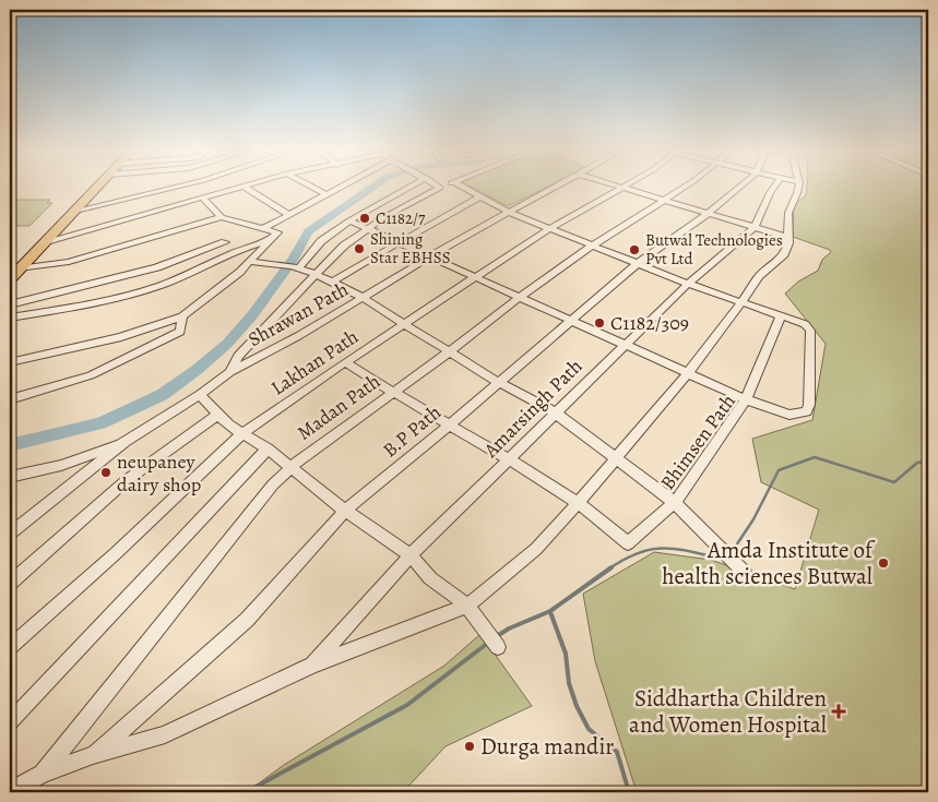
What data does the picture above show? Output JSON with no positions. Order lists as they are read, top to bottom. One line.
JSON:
{"streets":{"street":["Shrawan Path","Lakhan Path","Madan Path","Amarsingh Path","B.P Path","Bhimsen Path"]},"crossings":[["Shrawan Path","Bhimsen Path"],["Lakhan Path","Bhimsen Path"],["Madan Path","Bhimsen Path"],["Amarsingh Path","Bhimsen Path"],["B.P Path","Bhimsen Path"]],"places":{"other":["C1182/7","Shining Star EBHSS","Butwal Technologies Pvt Ltd","C1182/309","neupaney dairy shop","Amda Institute of health sciences Butwal","Durga mandir"],"health":["Siddhartha Children and Women Hospital"]}}
